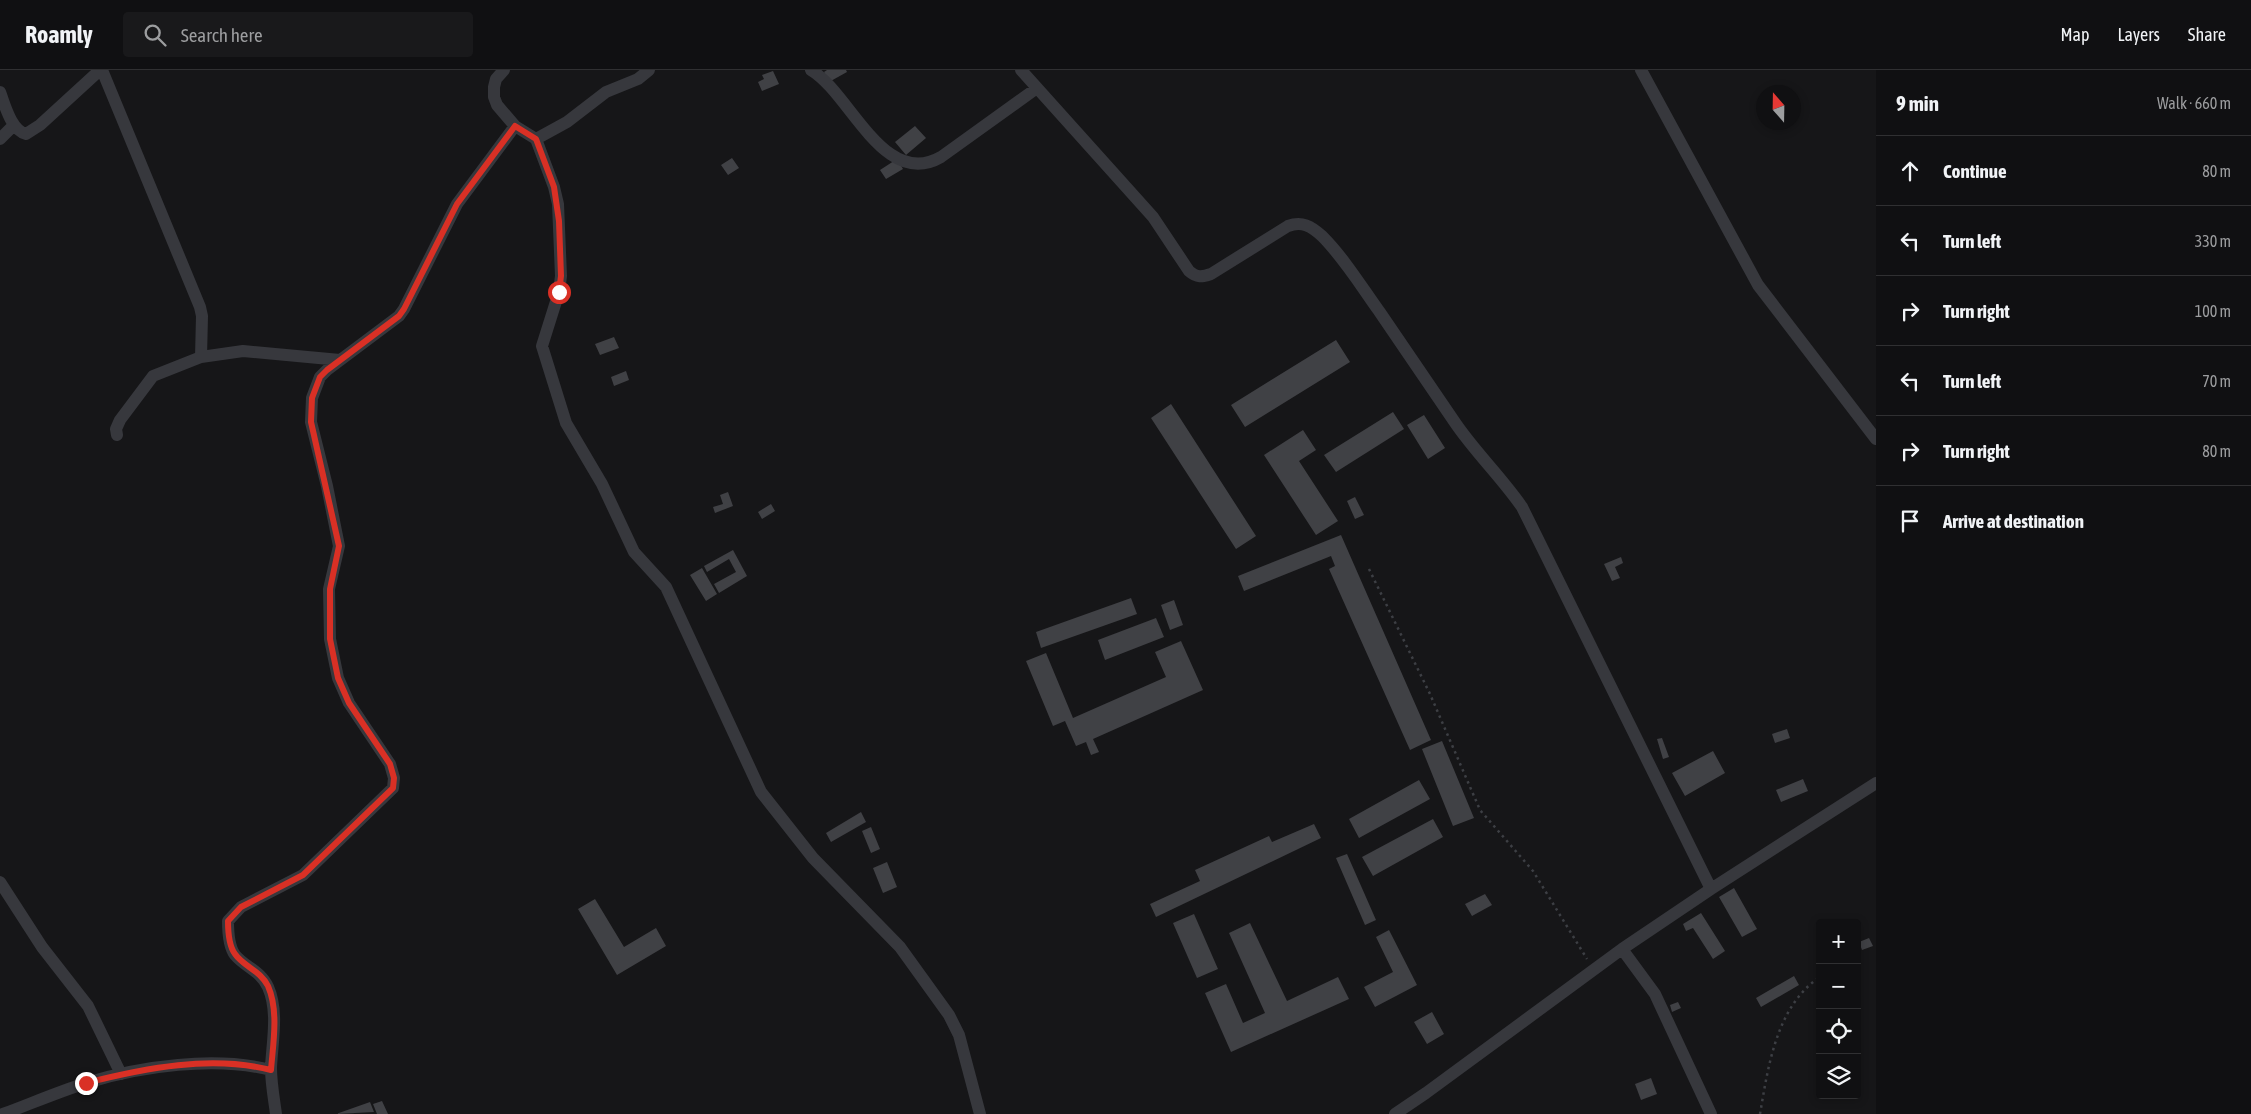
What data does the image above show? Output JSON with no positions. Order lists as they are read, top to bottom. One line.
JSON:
{"north":"top","page":{"header":"Roamly","search":"Search here","nav":["Map","Layers","Share"],"heading":["9 min","Walk · 660 m"],"list":[["Continue","80 m"],["Turn left","330 m"],["Turn right","100 m"],["Turn left","70 m"],["Turn right","80 m"],"Arrive at destination"],"map_buttons":["+","−"]}}
